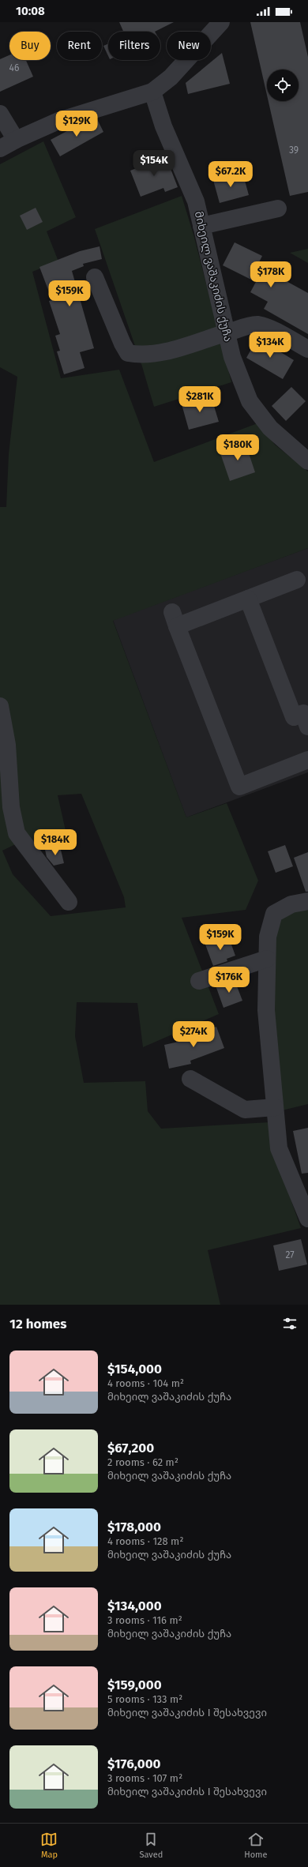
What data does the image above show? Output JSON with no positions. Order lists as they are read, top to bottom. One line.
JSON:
{"streets":{"street":["მიხეილ ვაშაკიძის ქუჩა"]},"house_numbers":["46","39","27"],"page":{"status":"10:08","chip":["Buy","Rent","Filters","New"],"price":["$129K","$154K","$67.2K","$178K","$159K","$134K","$281K","$180K","$184K","$159K","$176K","$274K"],"heading":"12 homes","list":[{"name":"$154,000","note":"4 rooms · 104 m² · მიხეილ ვაშაკიძის ქუჩა"},{"name":"$67,200","note":"2 rooms · 62 m² · მიხეილ ვაშაკიძის ქუჩა"},{"name":"$178,000","note":"4 rooms · 128 m² · მიხეილ ვაშაკიძის ქუჩა"},{"name":"$134,000","note":"3 rooms · 116 m² · მიხეილ ვაშაკიძის ქუჩა"},{"name":"$159,000","note":"5 rooms · 133 m² · მიხეილ ვაშაკიძის I შესახვევი"},{"name":"$176,000","note":"3 rooms · 107 m² · მიხეილ ვაშაკიძის I შესახვევი"}],"tabs":["Map","Saved","Home"]}}
